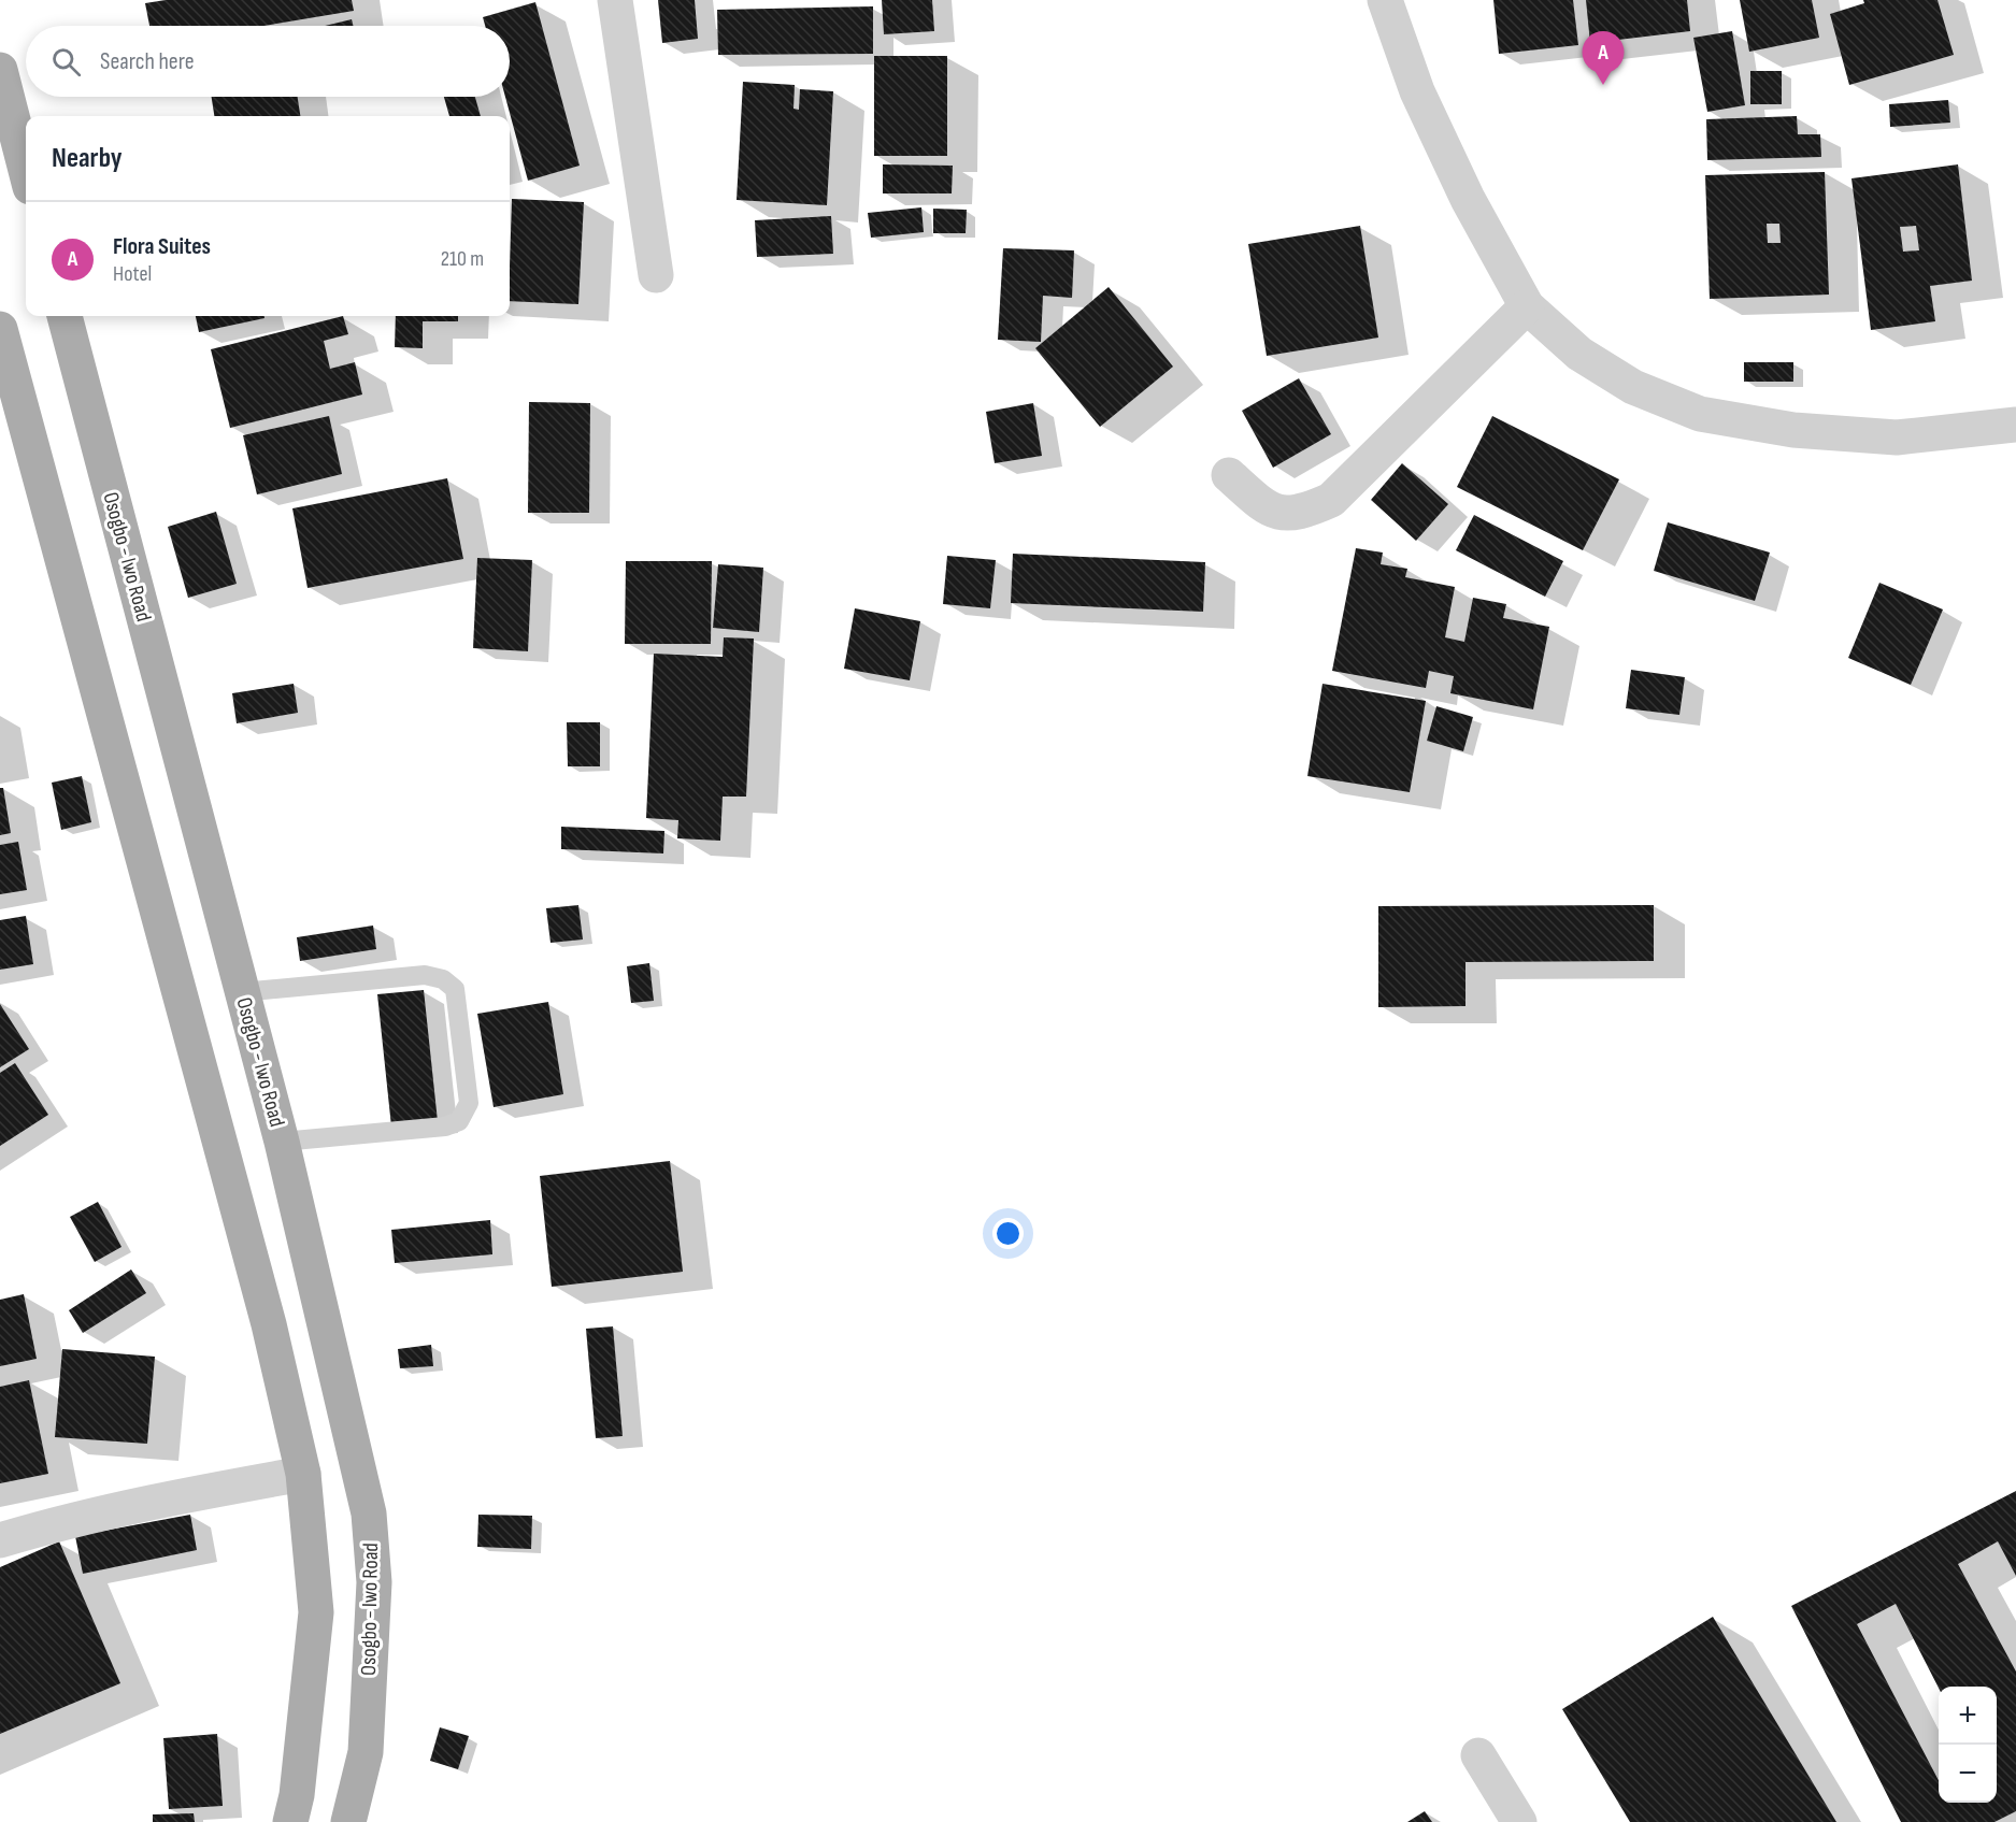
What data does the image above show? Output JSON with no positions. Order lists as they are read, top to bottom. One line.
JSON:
{"streets":{"main road":["Osogbo - Iwo Road"]},"page":{"search":"Search here","pins":"A","heading":"Nearby","list":[{"mark":"A","name":"Flora Suites","note":"Hotel","value":"210 m"}],"map_buttons":["+","−"]}}
